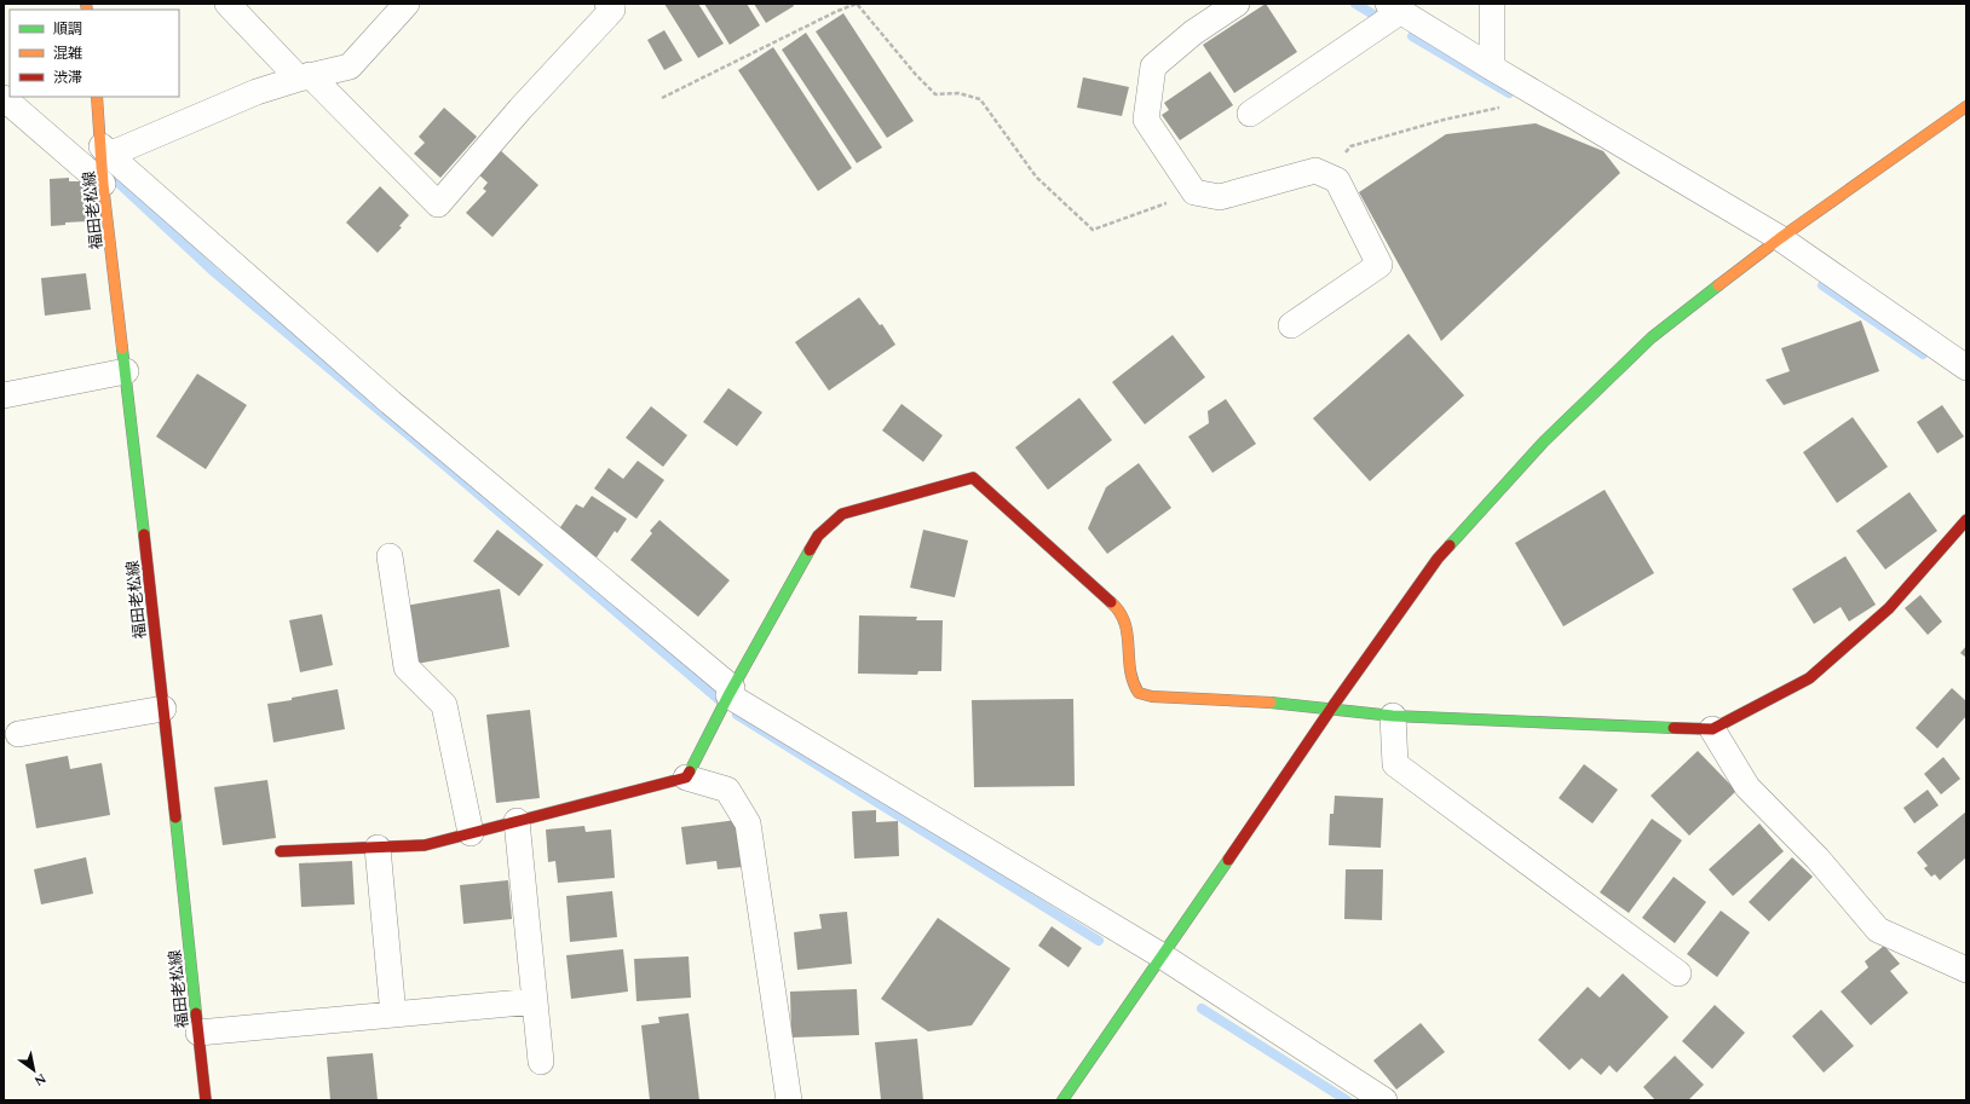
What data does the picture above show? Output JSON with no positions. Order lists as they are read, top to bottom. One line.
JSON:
{"streets":{"street":["福田老松線"]},"legend":["順調","混雑","渋滞"],"north":"bottom right"}
